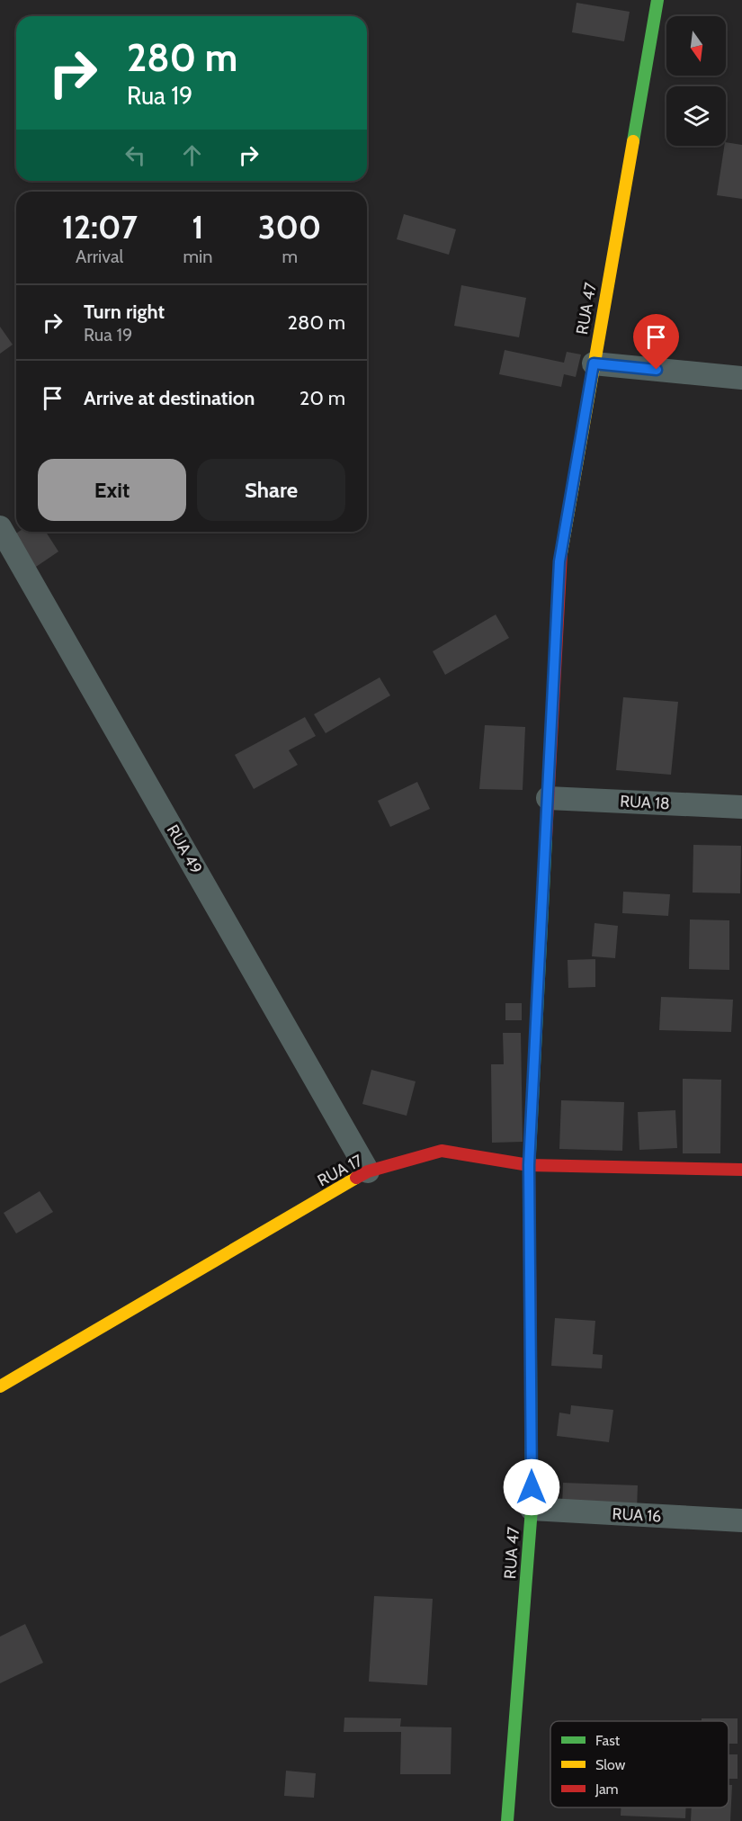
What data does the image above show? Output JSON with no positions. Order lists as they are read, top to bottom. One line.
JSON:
{"streets":{"street":["RUA 47","RUA 18","RUA 49","RUA 17","RUA 16"]},"crossings":[["RUA 47","RUA 18"],["RUA 47","RUA 17"],["RUA 47","RUA 16"],["RUA 49","RUA 17"]],"legend":["Fast","Slow","Jam"],"north":"bottom","page":{"turn":["280 m","Rua 19"],"eta":["12:07","Arrival","1","min","300","m"],"list":[{"name":"Turn right","note":"Rua 19","value":"280 m"},{"name":"Arrive at destination","value":"20 m"}],"buttons":["Exit","Share"]}}
